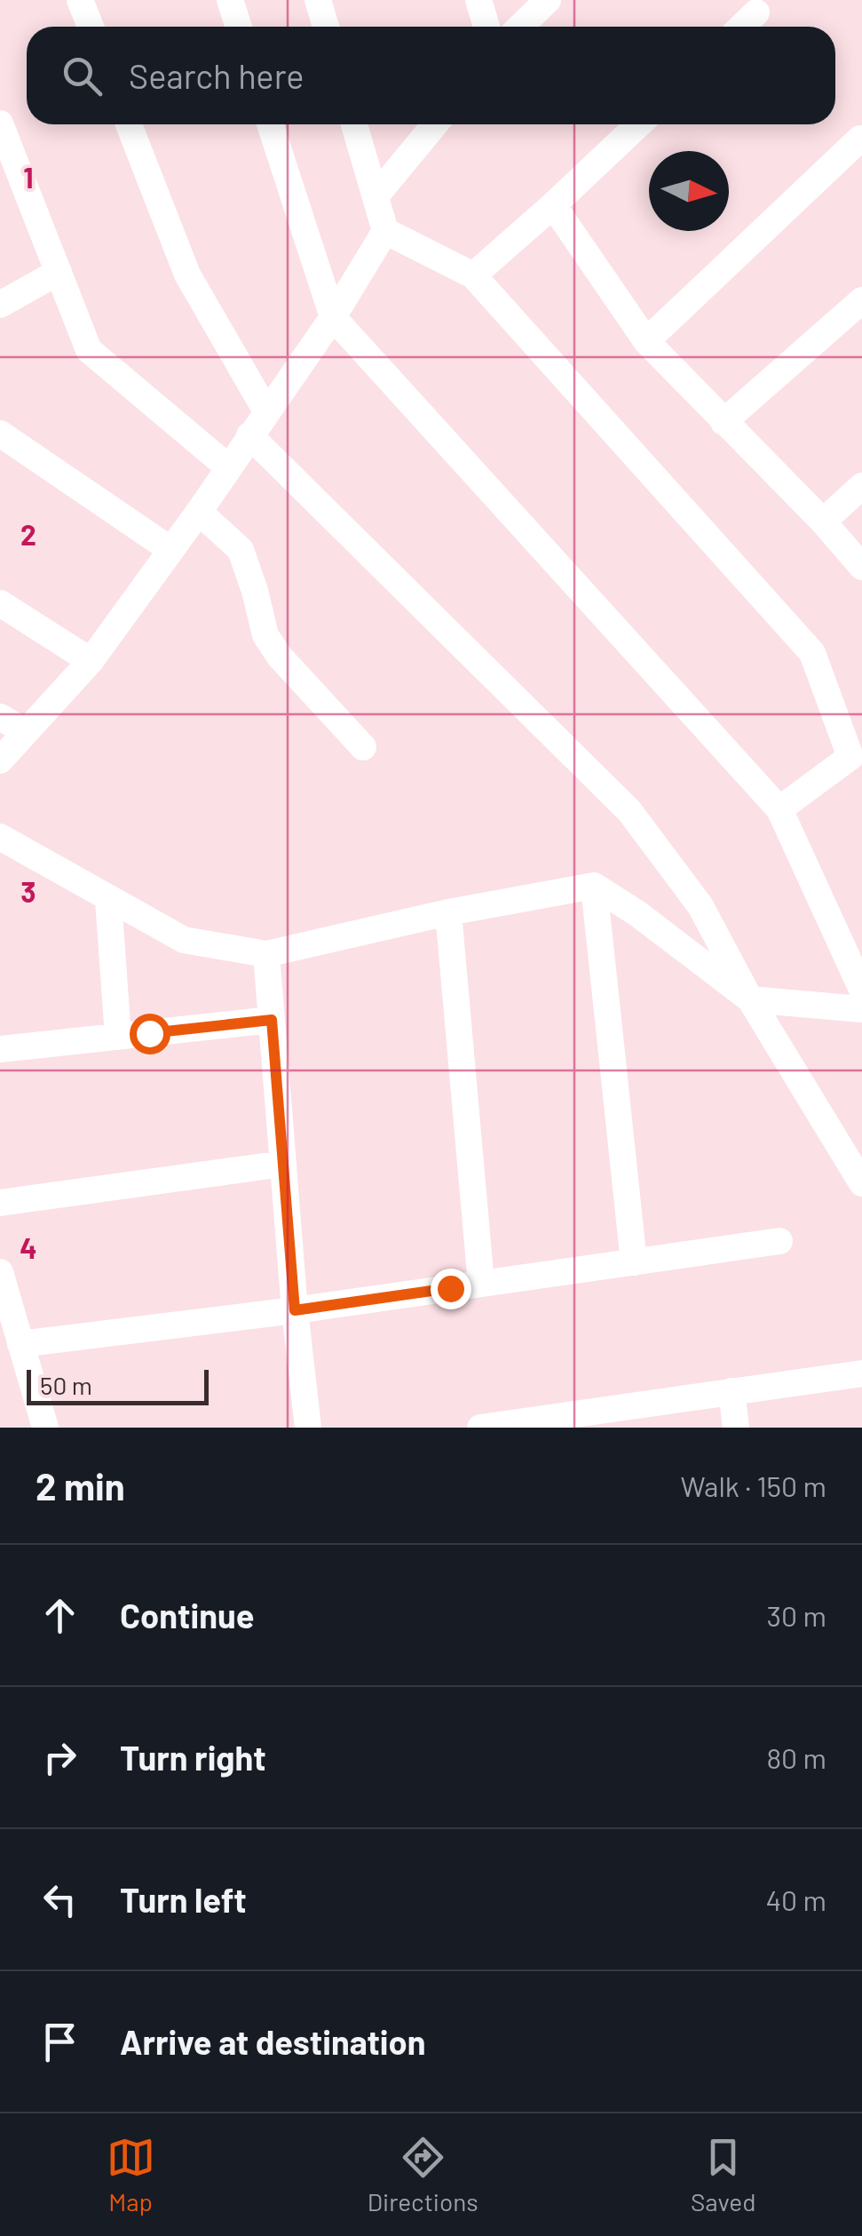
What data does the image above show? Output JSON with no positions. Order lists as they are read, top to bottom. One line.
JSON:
{"scale_bar":"50 m","north":"right","page":{"search":"Search here","scale":"50 m","heading":["2 min","Walk · 150 m"],"list":[["Continue","30 m"],["Turn right","80 m"],["Turn left","40 m"],"Arrive at destination"],"nav":["Map","Directions","Saved"]},"grid":{"rows":["1","2","3","4"]}}
